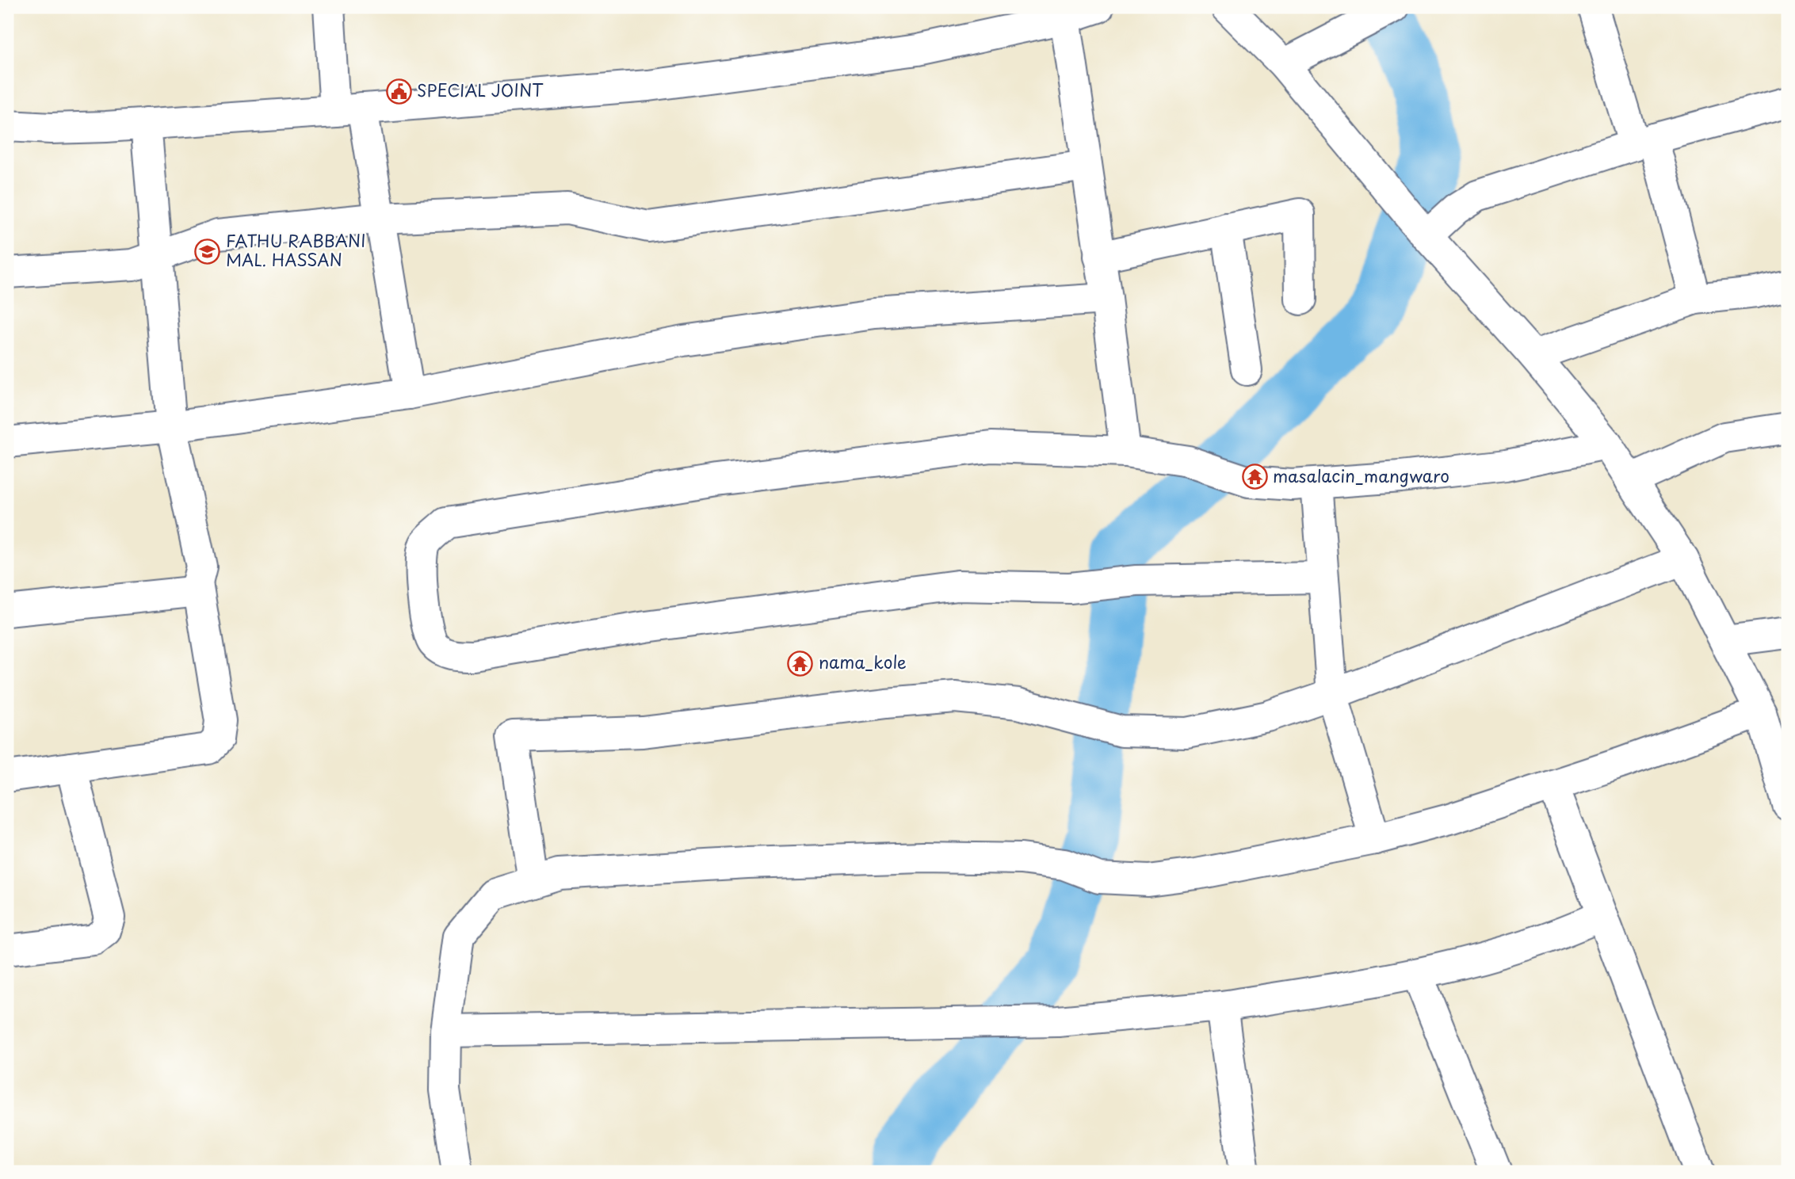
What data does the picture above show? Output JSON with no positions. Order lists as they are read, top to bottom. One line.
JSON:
{"places":{"public building":["SPECIAL JOINT"],"school or university":["FATHU RABBANI MAL. HASSAN"],"temple":["masalacin_mangwaro","nama_kole"]}}
